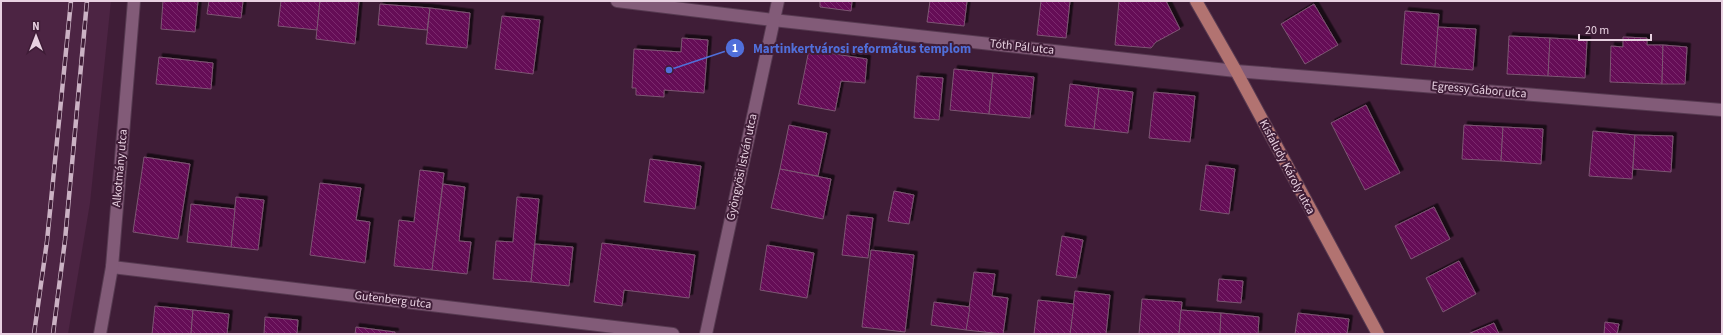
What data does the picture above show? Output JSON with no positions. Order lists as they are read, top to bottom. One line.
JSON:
{"streets":{"main road":["Kisfaludy Károly utca"],"street":["Tóth Pál utca","Egressy Gábor utca","Gyöngyösi István utca","Alkotmány utca","Gutenberg utca"]},"crossings":[["Tóth Pál utca","Egressy Gábor utca"],["Tóth Pál utca","Gyöngyösi István utca"],["Tóth Pál utca","Kisfaludy Károly utca"],["Egressy Gábor utca","Kisfaludy Károly utca"],["Alkotmány utca","Gutenberg utca"]],"places":["Martinkertvárosi református templom"],"scale_bar":"20 m","north":"top"}
